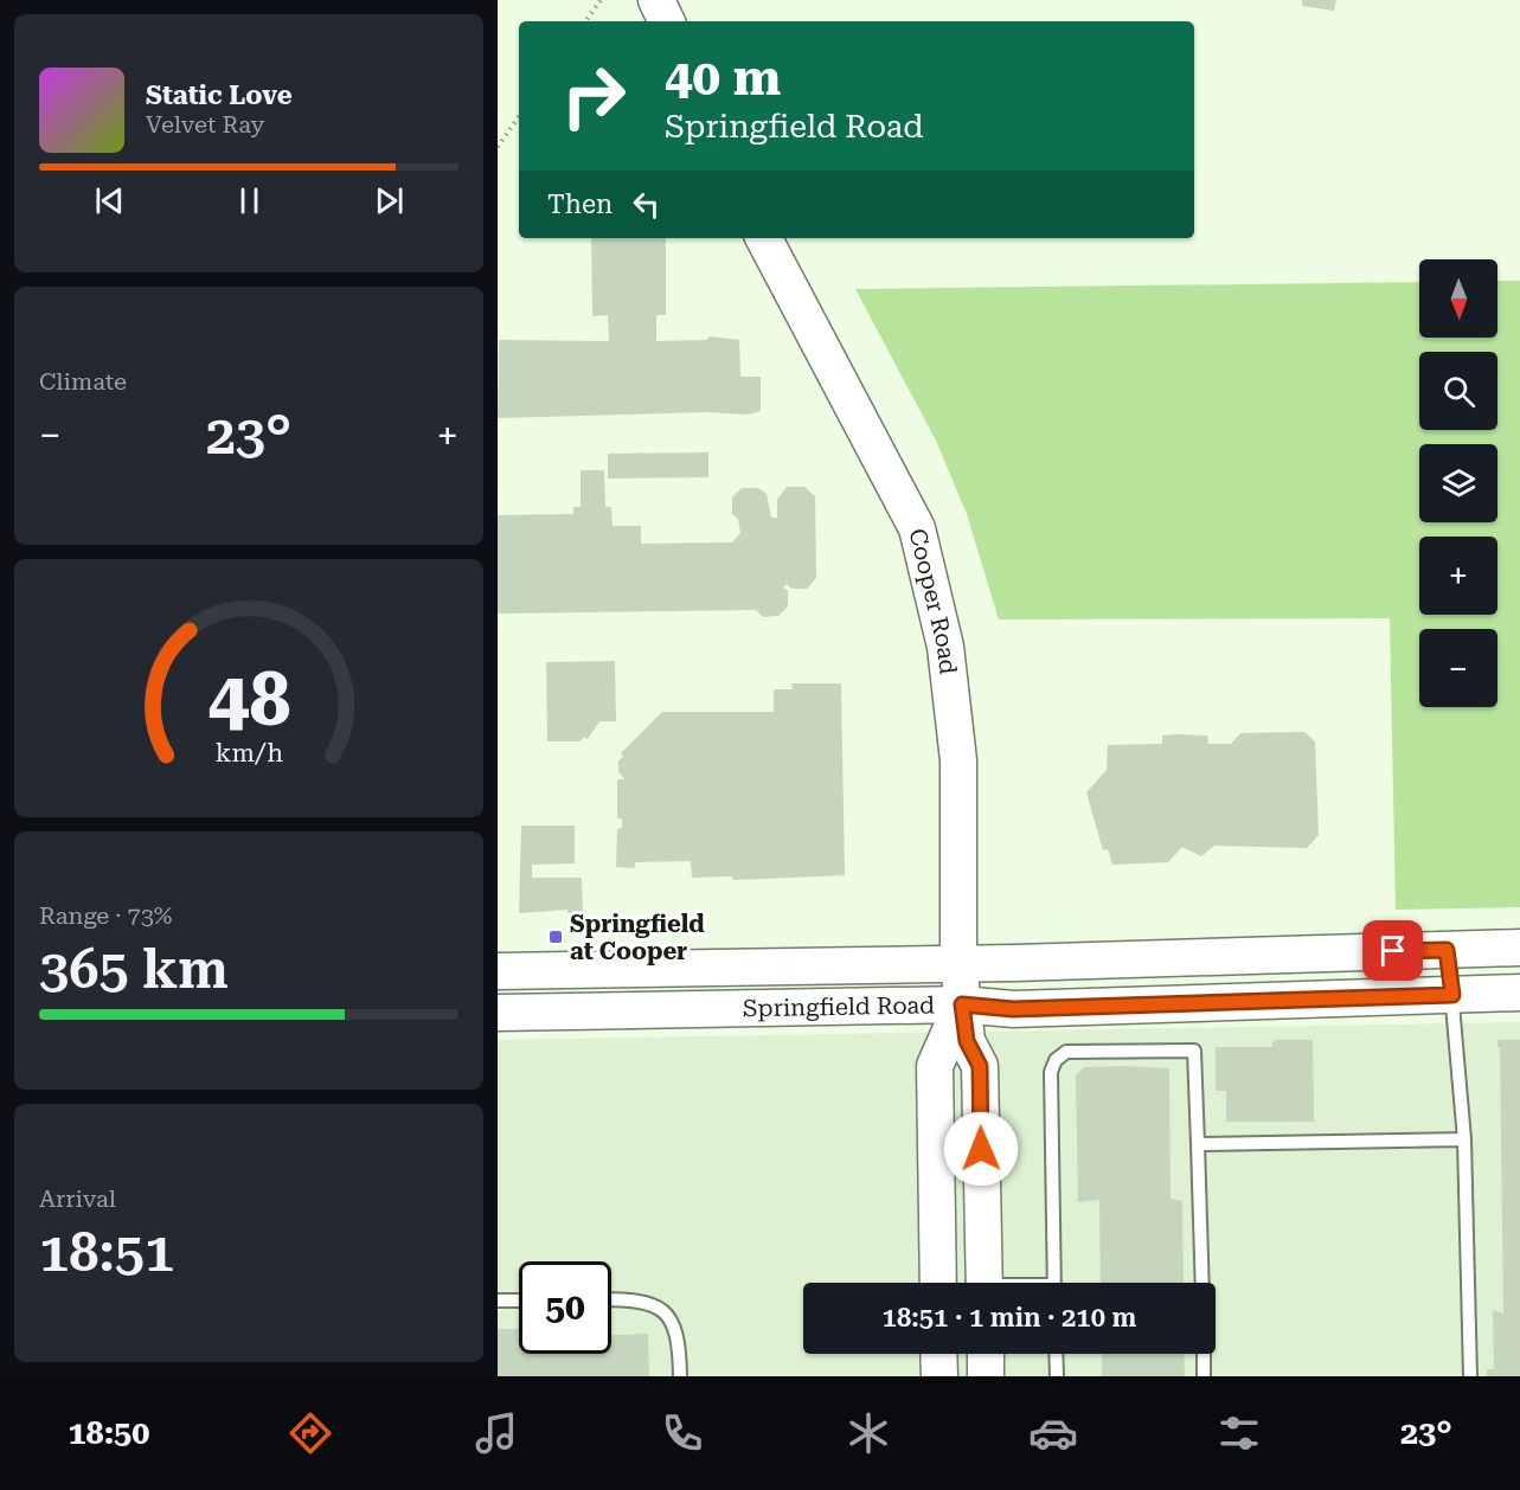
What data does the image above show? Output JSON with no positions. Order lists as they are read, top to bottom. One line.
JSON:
{"streets":{"main road":["Cooper Road","Springfield Road"]},"crossings":[["Cooper Road","Springfield Road"]],"places":{"transit":["Springfield at Cooper"]},"north":"bottom","page":{"turn":["40 m","Springfield Road"],"song":["Static Love","Velvet Ray"],"then":"Then","map_buttons":["+","−"],"tile":["Climate",["Range · 73%","365 km"],["Arrival","18:51"]],"heat":["−","23°","+"],"limit":"50","trip":"18:51 · 1 min · 210 m","tabs":["18:50","23°"],"gauge":["48","km/h"]}}
